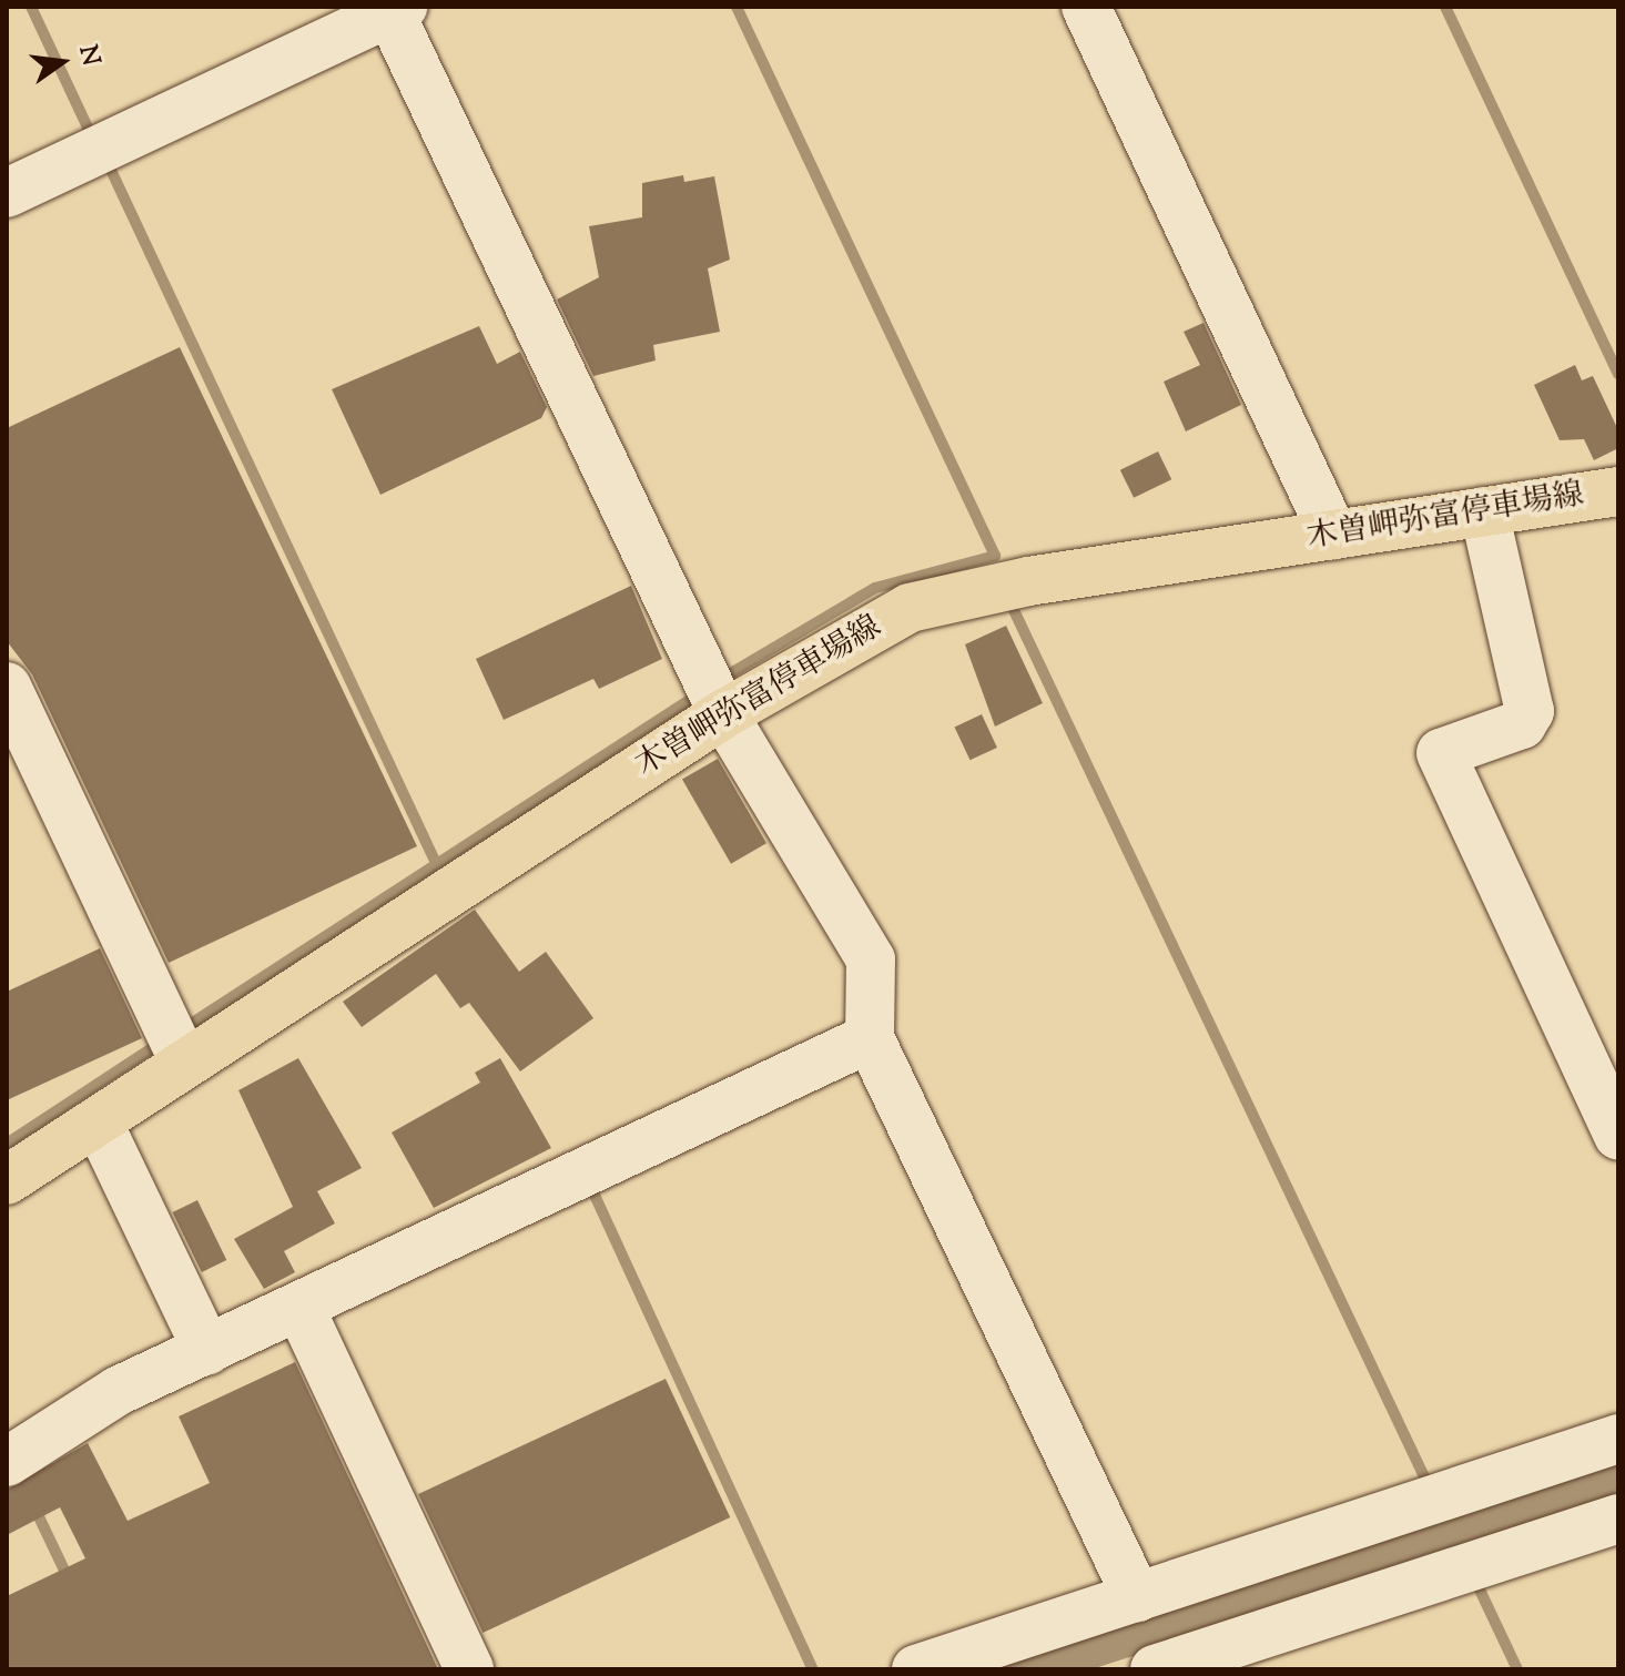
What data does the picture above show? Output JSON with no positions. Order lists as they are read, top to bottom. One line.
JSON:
{"streets":{"main road":["木曽岬弥富停車場線"]},"north":"right"}
